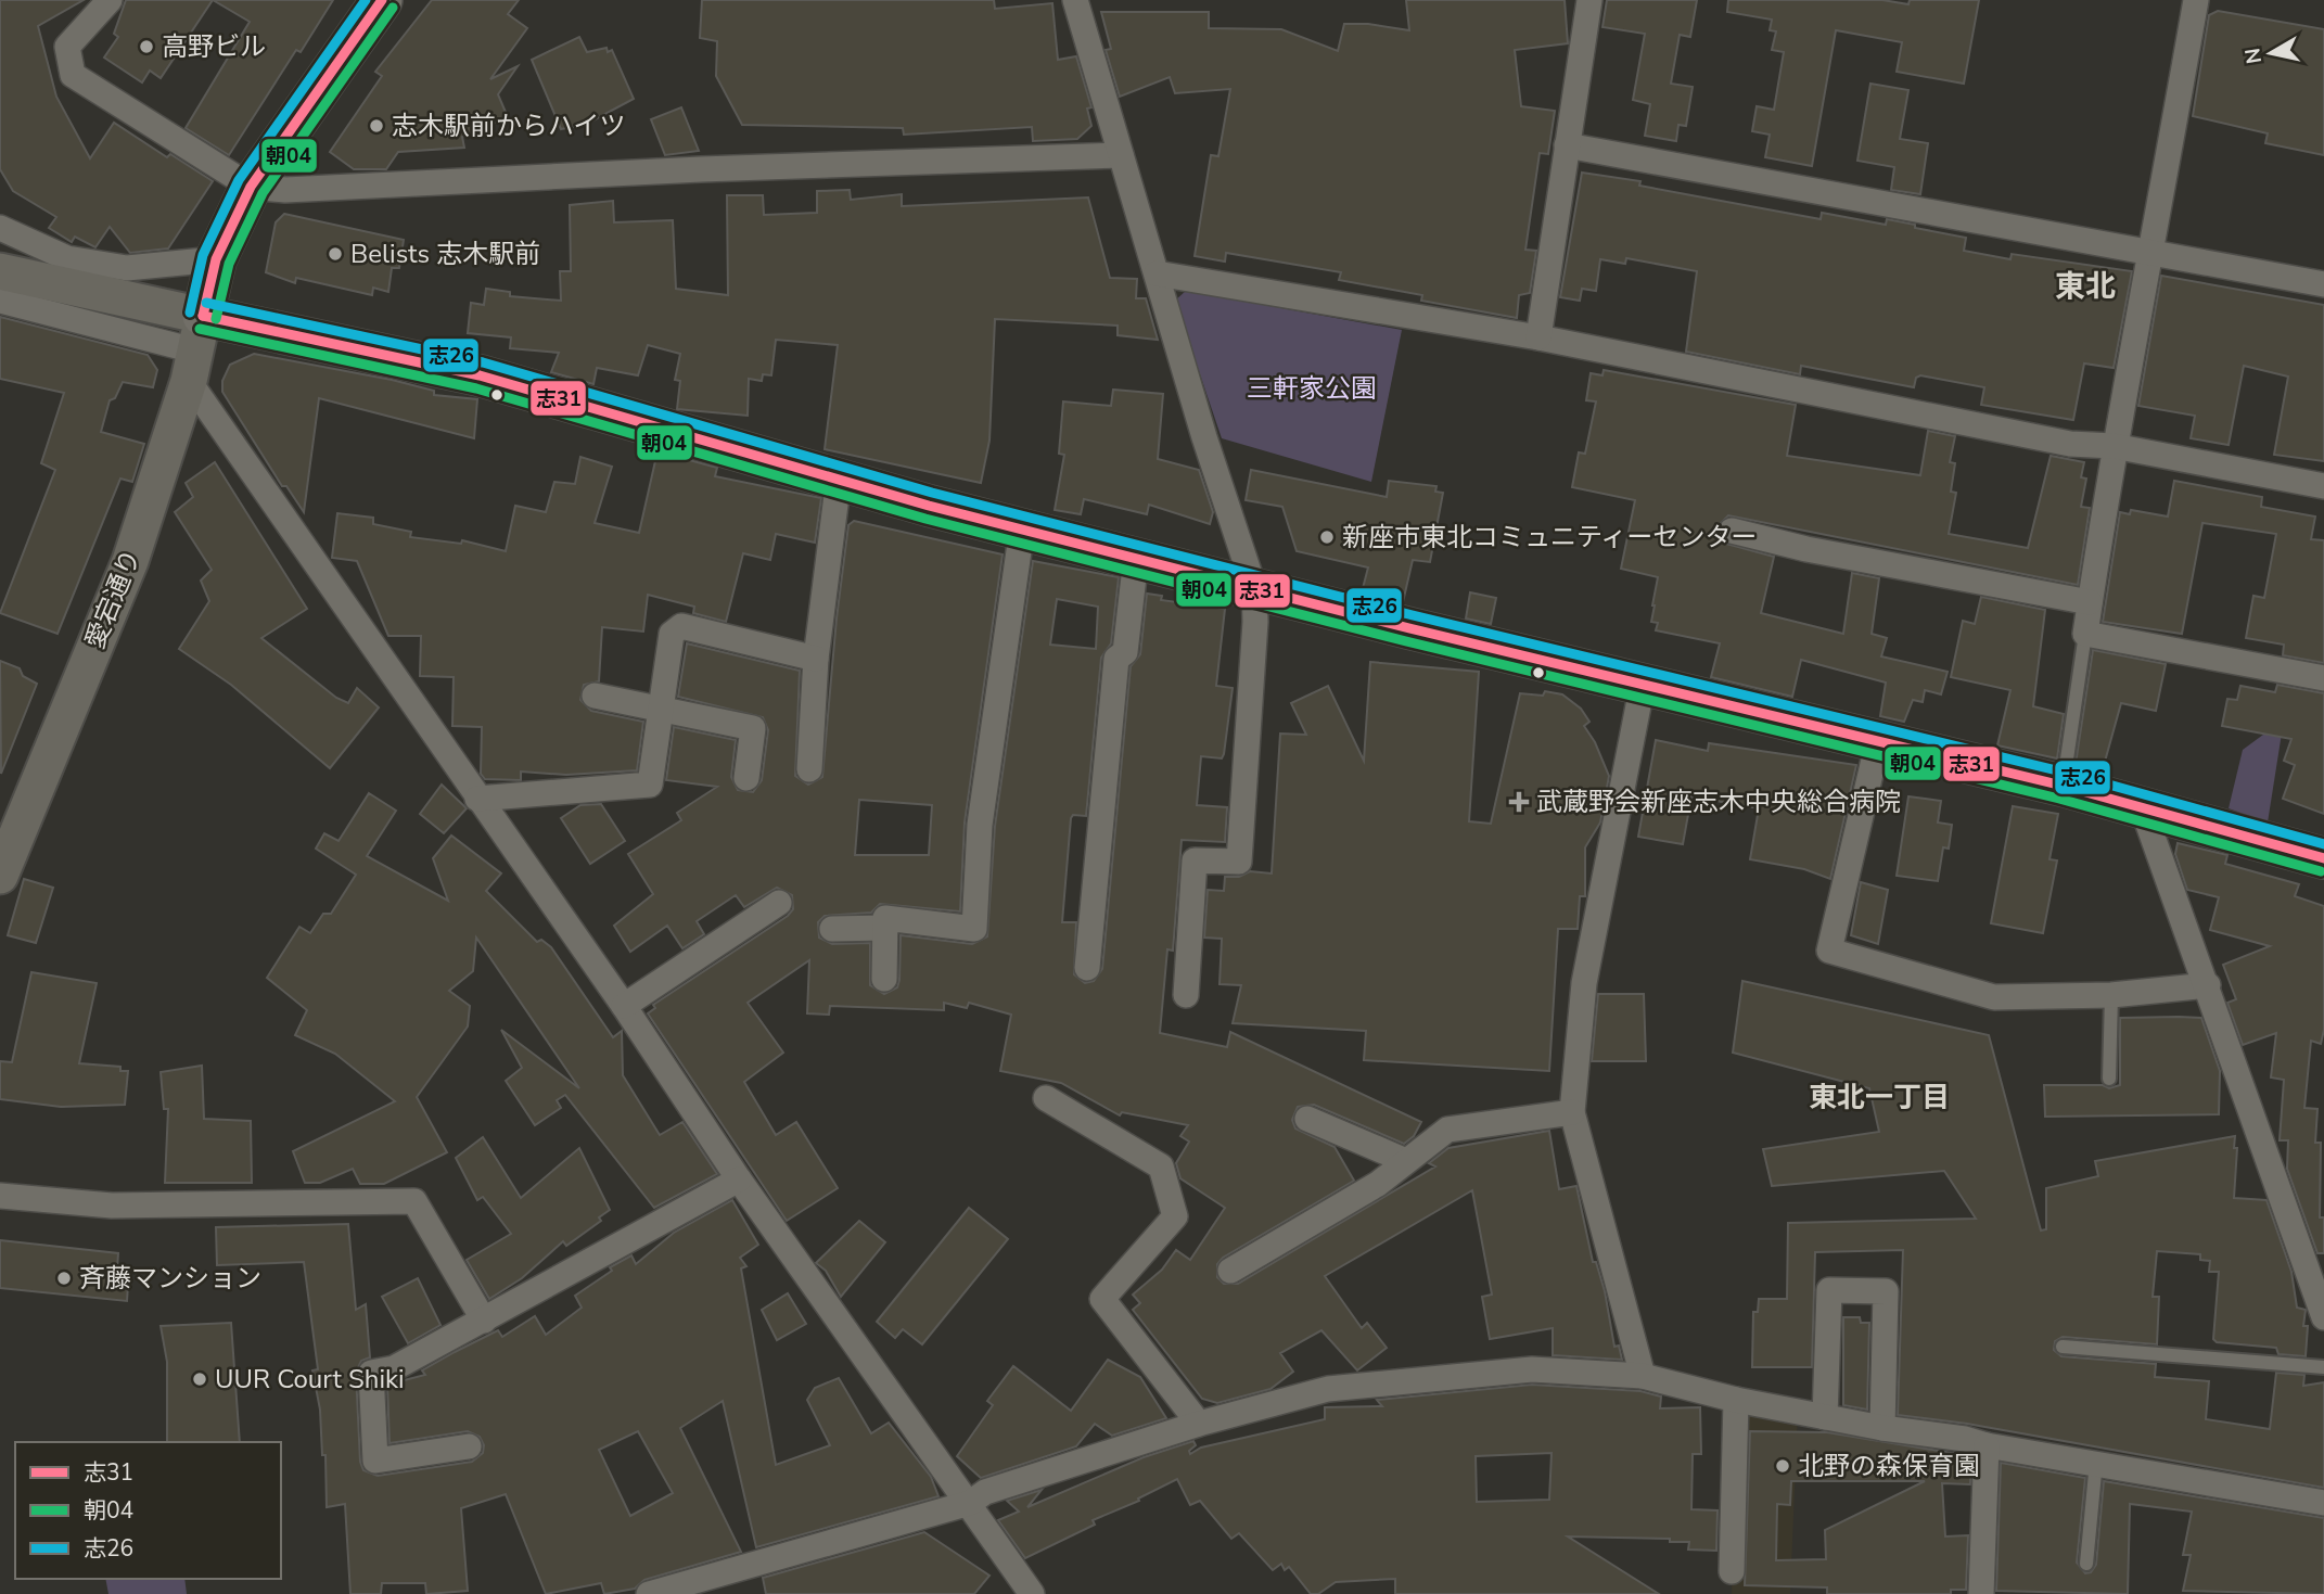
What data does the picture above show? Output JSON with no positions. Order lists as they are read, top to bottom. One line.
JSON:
{"streets":{"street":["愛宕通り"]},"districts":["東北","東北一丁目"],"parks":["三軒家公園"],"places":{"other":["高野ビル","志木駅前からハイツ","Belists 志木駅前","新座市東北コミュニティーセンター","斉藤マンション","UUR Court Shiki","北野の森保育園"],"health":["武蔵野会新座志木中央総合病院"]},"lines":["transit line 志31","transit line 志26","transit line 朝04"],"legend":["志31","朝04","志26"],"north":"left"}
